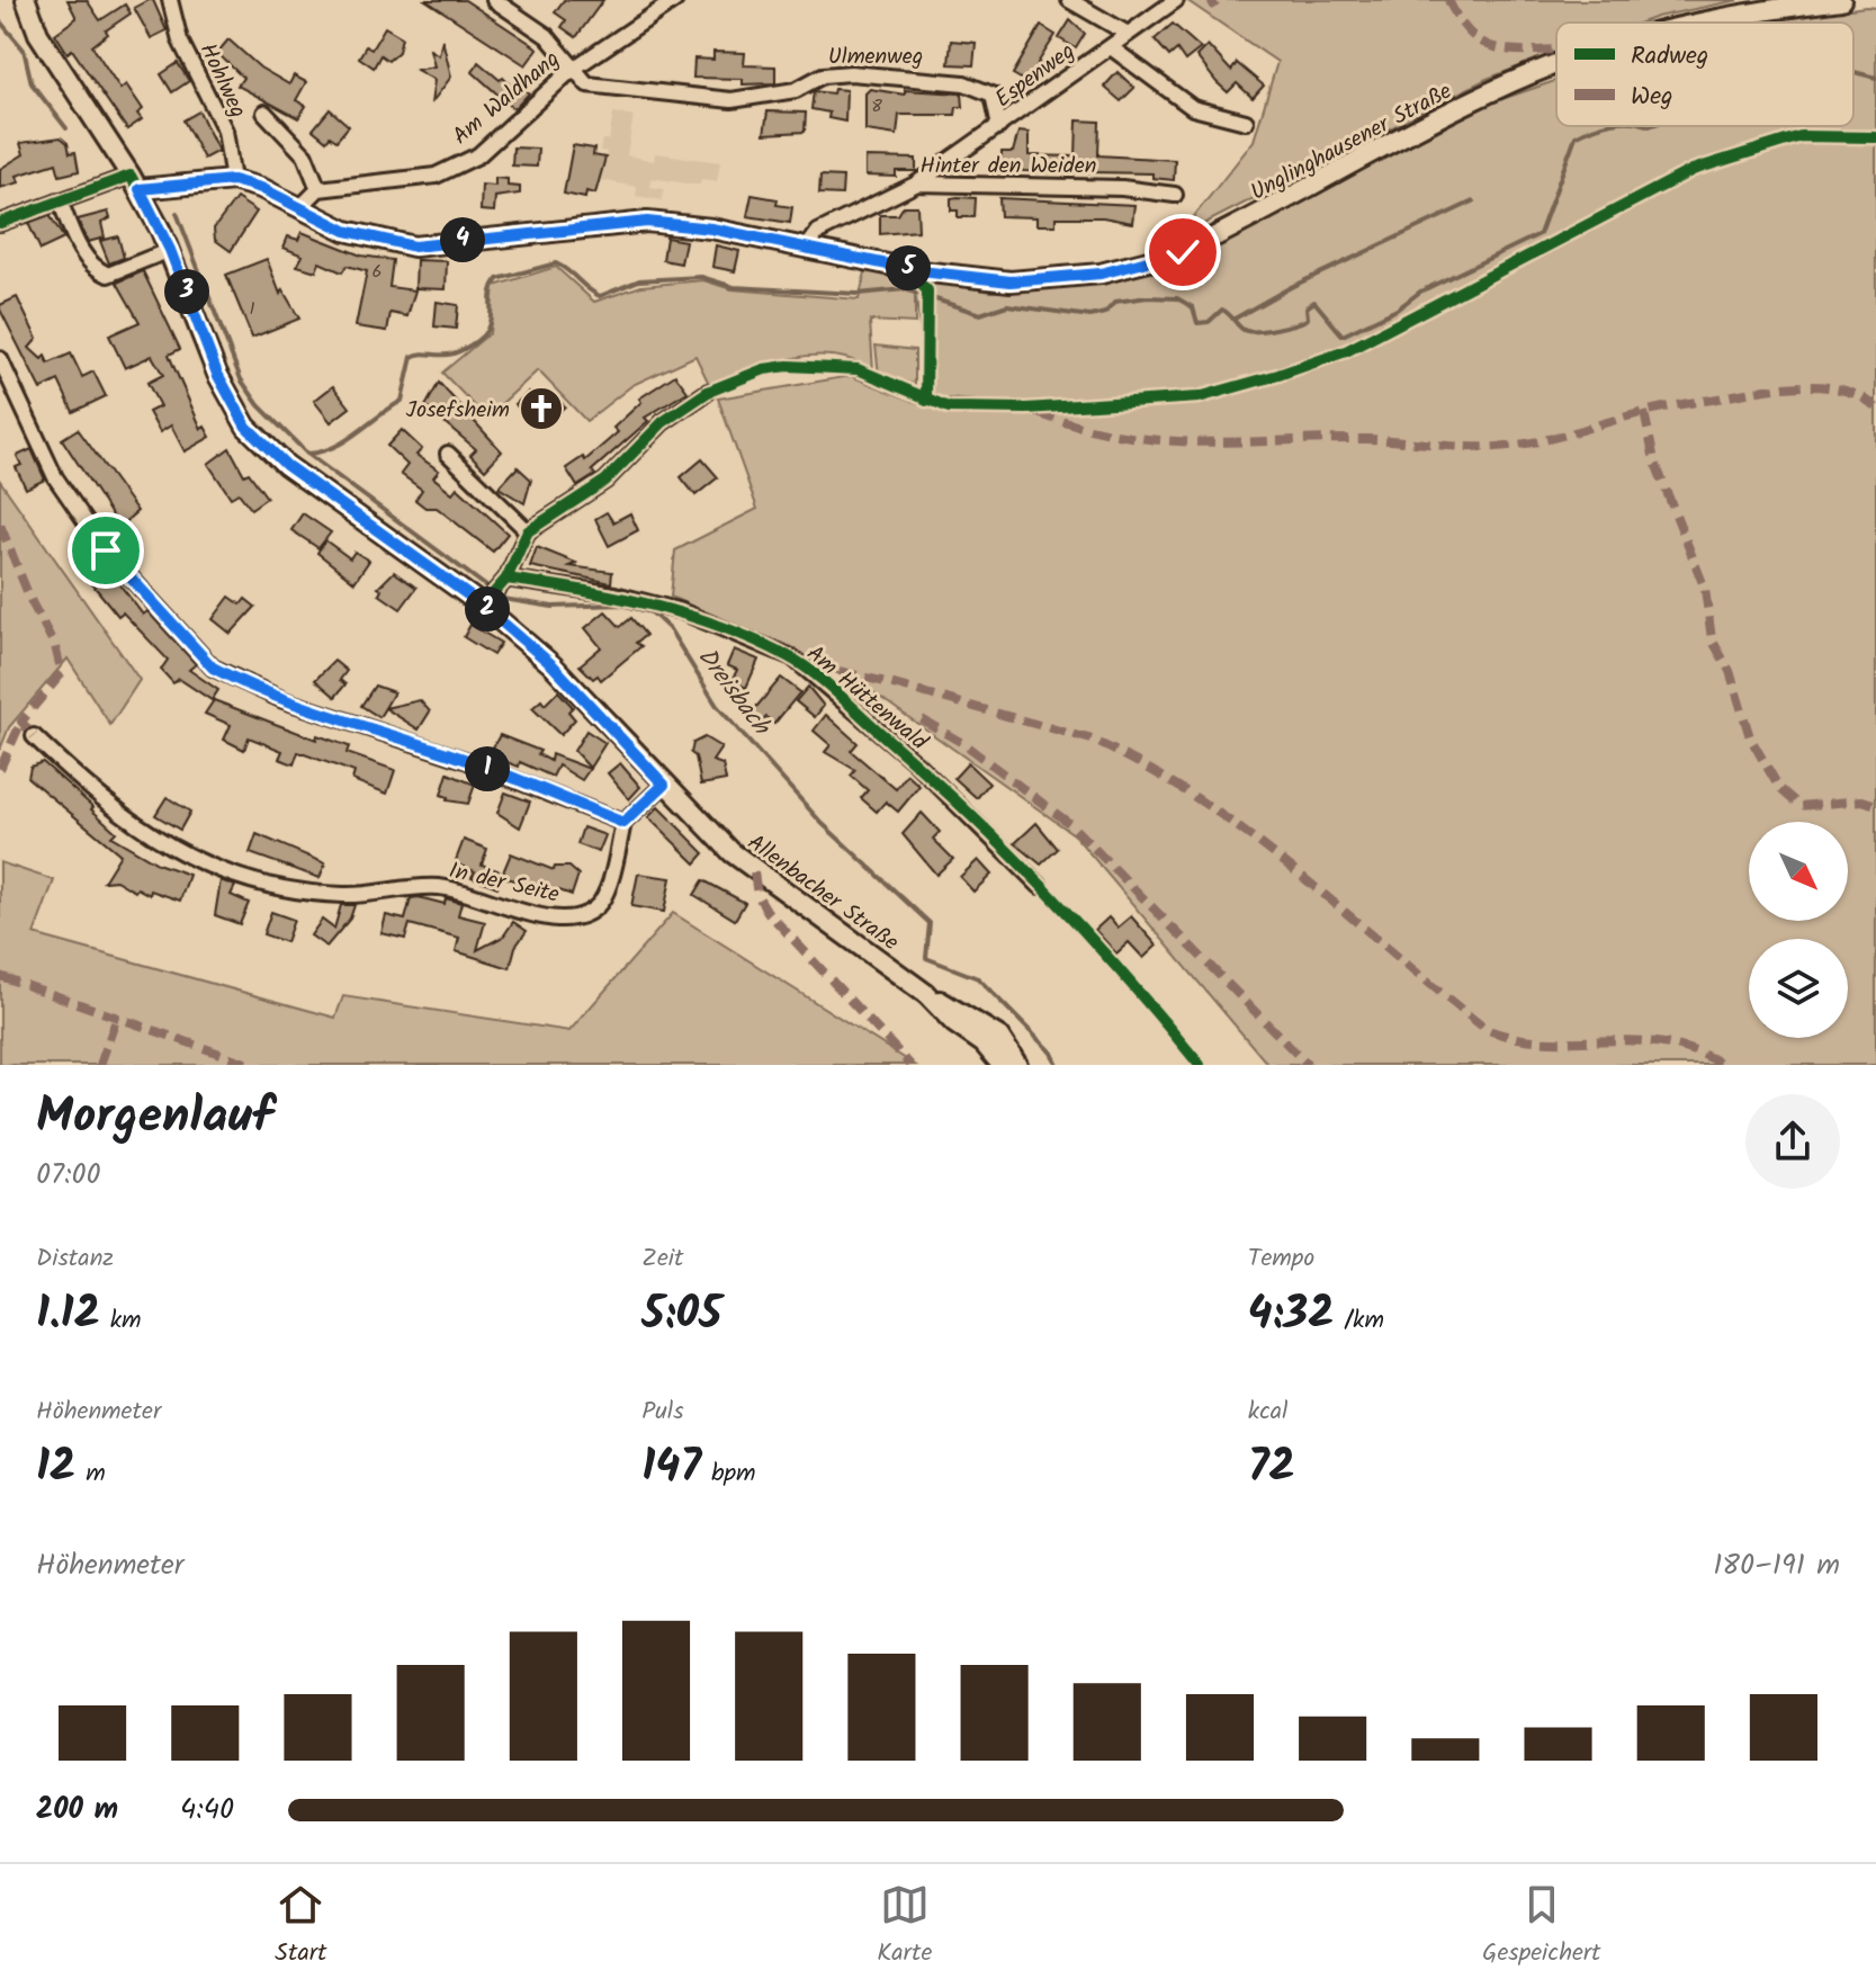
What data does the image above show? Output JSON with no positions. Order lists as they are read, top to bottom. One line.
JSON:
{"streets":{"main road":["Unglinghausener Straße","Allenbacher Straße"],"street":["Ulmenweg","Espenweg","Hohlweg","Am Waldhang","Hinter den Weiden","Am Hüttenwald","In der Seite"]},"crossings":[["Ulmenweg","Espenweg"],["Ulmenweg","Am Waldhang"],["Espenweg","Hinter den Weiden"],["Hohlweg","Unglinghausener Straße"],["Unglinghausener Straße","Hinter den Weiden"],["Unglinghausener Straße","Allenbacher Straße"],["Am Hüttenwald","Allenbacher Straße"]],"water":["Dreisbach"],"places":{"church":["Josefsheim"]},"house_numbers":["8","6","1"],"legend":["Radweg","Weg"],"north":"bottom right","page":{"pins":["4","5","3","2","1"],"heading":["Morgenlauf","07:00"],"stats":[["Distanz","1.12 km"],["Zeit","5:05"],["Tempo","4:32 /km"],["Höhenmeter","12 m"],["Puls","147 bpm"],["kcal","72"]],"chart":["Höhenmeter","180–191 m"],"list":[{"name":"200 m","note":"4:40"}],"tabs":["Start","Karte","Gespeichert"]}}
